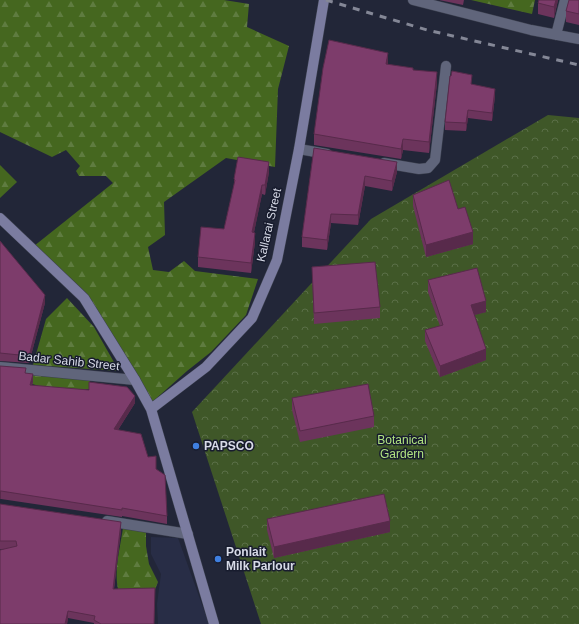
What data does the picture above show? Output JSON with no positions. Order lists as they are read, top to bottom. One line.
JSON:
{"streets":{"main road":["Kallarai Street"],"street":["Badar Sahib Street"]},"parks":["Botanical Gardern"],"places":["PAPSCO","Ponlait Milk Parlour"]}
